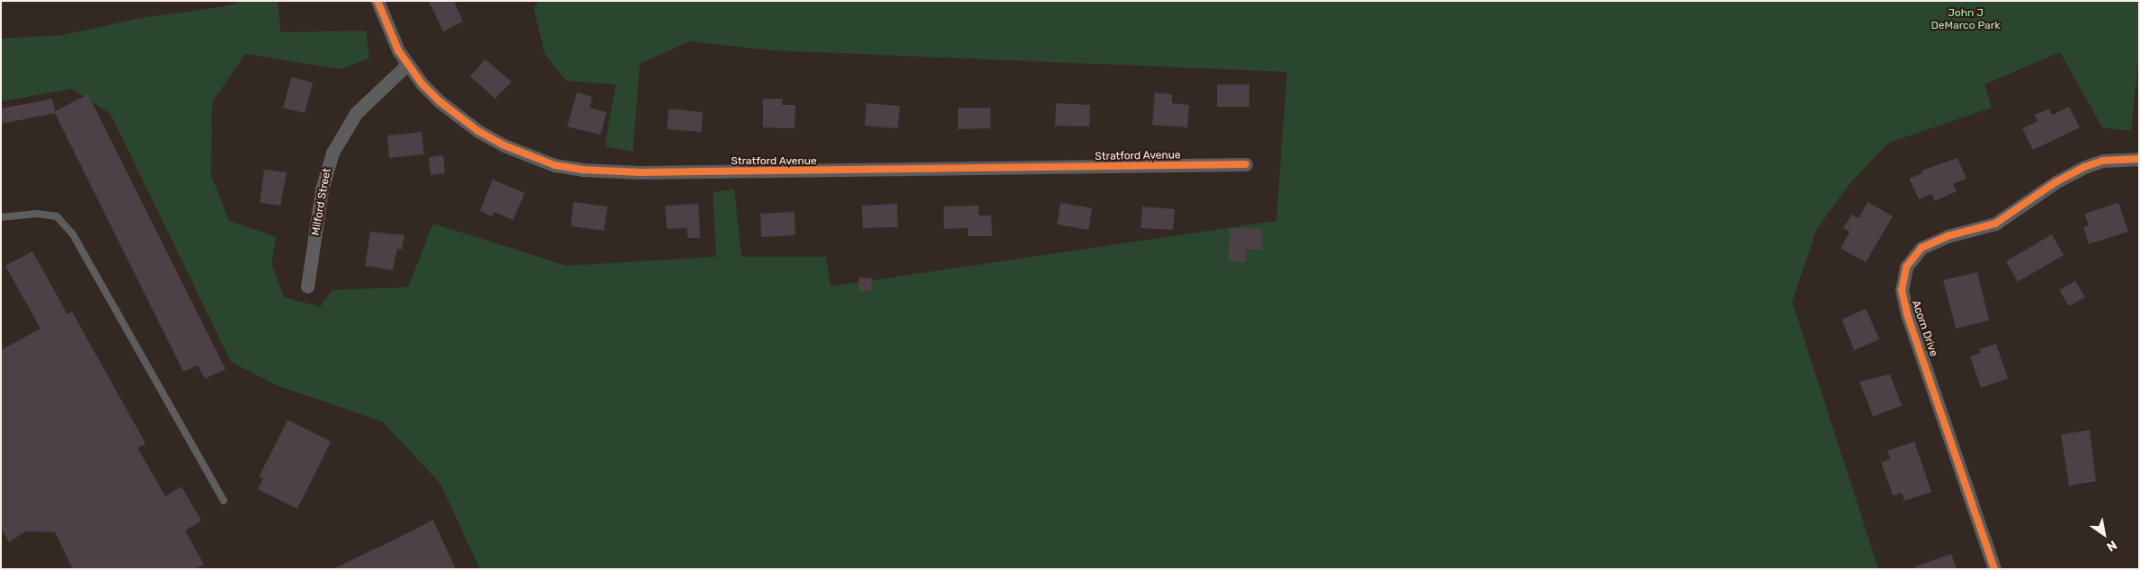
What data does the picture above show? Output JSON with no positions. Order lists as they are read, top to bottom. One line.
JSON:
{"streets":{"street":["Stratford Avenue","Milford Street","Acorn Drive"]},"crossings":[["Stratford Avenue","Milford Street"]],"parks":["John J DeMarco Park"],"north":"bottom right"}
